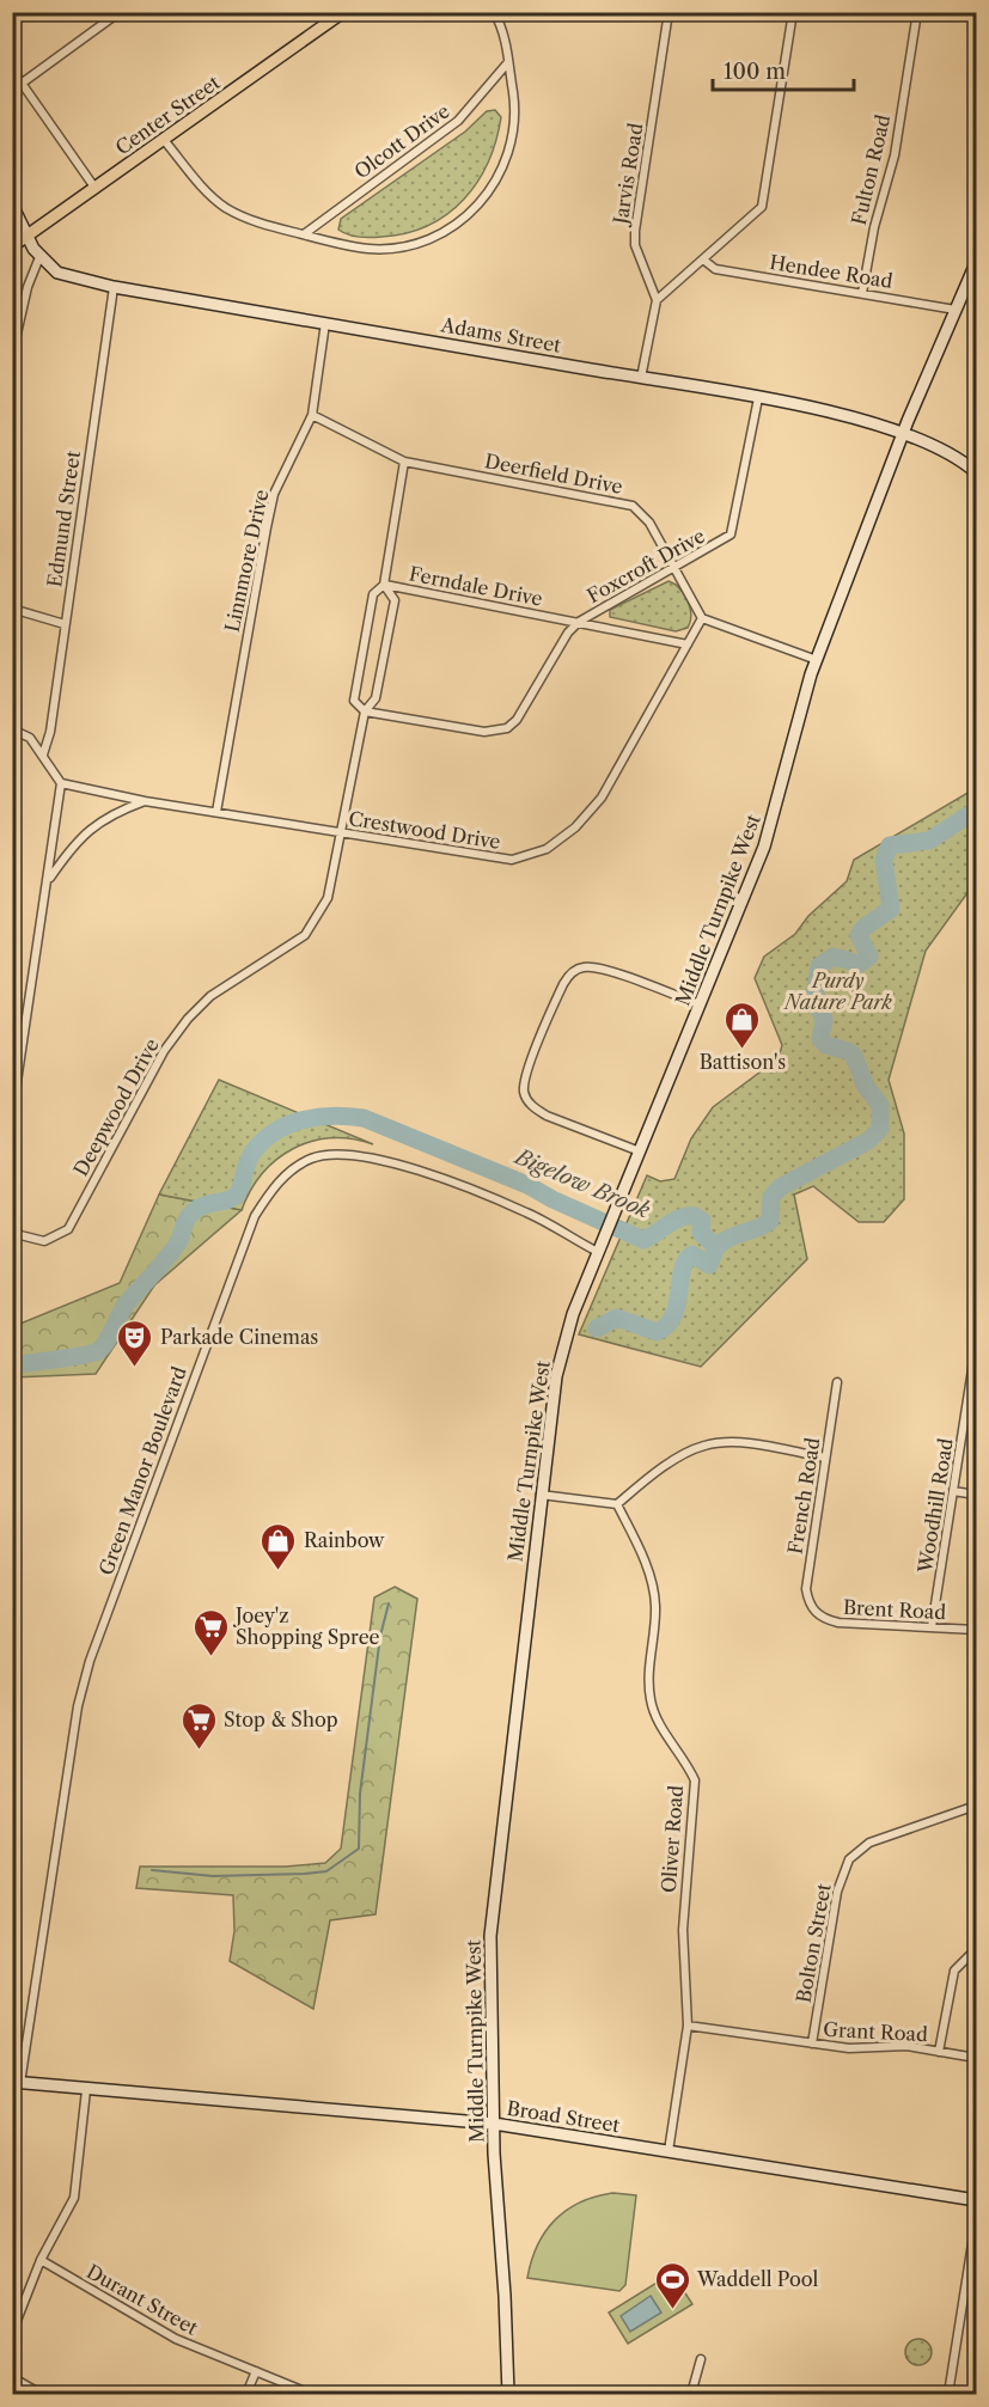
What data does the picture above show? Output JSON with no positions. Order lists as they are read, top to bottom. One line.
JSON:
{"streets":{"main road":["Center Street","Adams Street","Middle Turnpike West","Broad Street"],"street":["Olcott Drive","Fulton Road","Jarvis Road","Hendee Road","Deerfield Drive","Edmund Street","Linnmore Drive","Foxcroft Drive","Ferndale Drive","Crestwood Drive","Deepwood Drive","Green Manor Boulevard","French Road","Woodhill Road","Brent Road","Oliver Road","Bolton Street","Grant Road","Durant Street"]},"crossings":[["Center Street","Adams Street"],["Fulton Road","Hendee Road"],["Hendee Road","Middle Turnpike West"],["Adams Street","Edmund Street"],["Adams Street","Linnmore Drive"],["Adams Street","Foxcroft Drive"],["Adams Street","Middle Turnpike West"],["Deerfield Drive","Linnmore Drive"],["Deerfield Drive","Foxcroft Drive"],["Deerfield Drive","Crestwood Drive"],["Deerfield Drive","Deepwood Drive"],["Linnmore Drive","Crestwood Drive"],["Foxcroft Drive","Ferndale Drive"],["Foxcroft Drive","Deepwood Drive"],["Ferndale Drive","Crestwood Drive"],["Ferndale Drive","Deepwood Drive"],["Crestwood Drive","Deepwood Drive"],["Middle Turnpike West","Green Manor Boulevard"],["Middle Turnpike West","Broad Street"],["Green Manor Boulevard","Broad Street"],["French Road","Brent Road"],["Woodhill Road","Brent Road"],["Oliver Road","Grant Road"],["Oliver Road","Broad Street"],["Bolton Street","Grant Road"]],"water":["Bigelow Brook"],"parks":["Purdy Nature Park"],"places":{"shop":["Battison's","Rainbow"],"theatre":["Parkade Cinemas"],"supermarket":["Joey'z Shopping Spree","Stop & Shop"],"sports":["Waddell Pool"]},"scale_bar":"100 m"}
